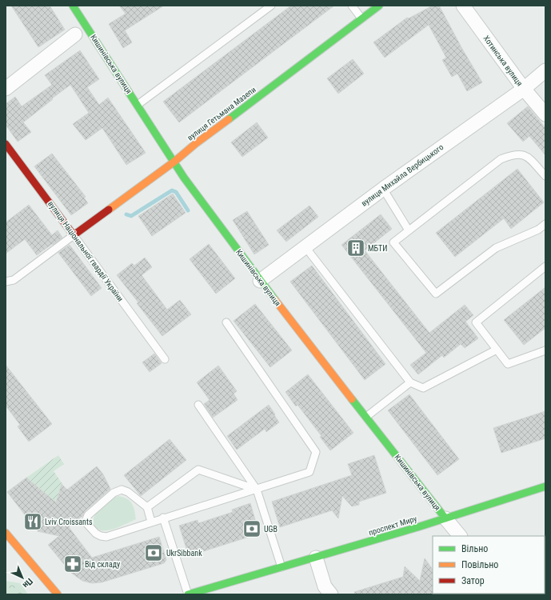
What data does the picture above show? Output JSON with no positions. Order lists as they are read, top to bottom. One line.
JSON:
{"streets":{"street":["Хотинська вулиця","Кишинівська вулиця","вулиця Гетьмана Мазепи","вулиця Михайла Вербицького","вулиця Національної гвардії України","проспект Миру"]},"crossings":[["Хотинська вулиця","вулиця Михайла Вербицького"],["Кишинівська вулиця","вулиця Гетьмана Мазепи"],["Кишинівська вулиця","вулиця Михайла Вербицького"],["Кишинівська вулиця","проспект Миру"],["вулиця Гетьмана Мазепи","вулиця Національної гвардії України"]],"places":{"building":["МБТИ"],"restaurant":["Lviv Croissants"],"bank":["UGB","UkrSibbank"],"pharmacy":["Від складу"]},"legend":["Вільно","Повільно","Затор"],"north":"bottom right"}
